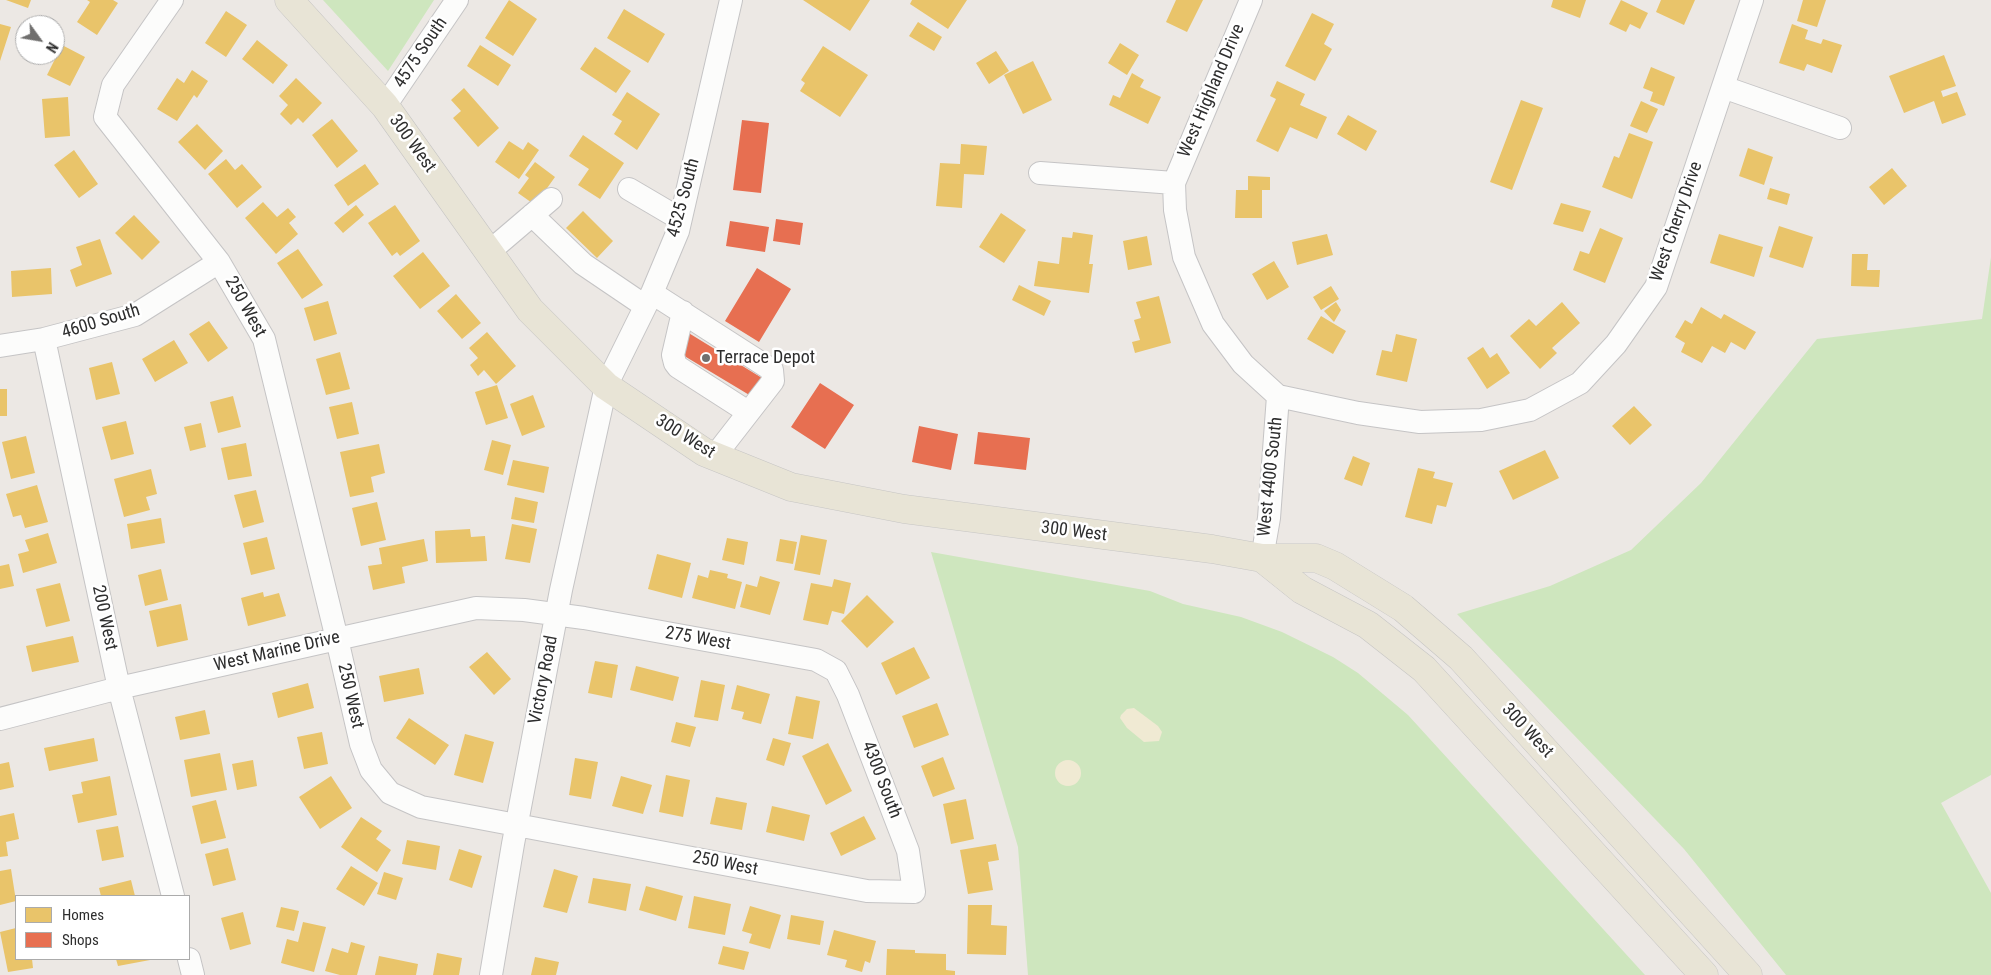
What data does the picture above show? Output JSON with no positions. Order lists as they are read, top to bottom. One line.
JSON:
{"streets":{"main road":["300 West"],"street":["4575 South","West Highland Drive","4525 South","West Cherry Drive","250 West","4600 South","West 4400 South","200 West","275 West","West Marine Drive","Victory Road","4300 South"]},"crossings":[["4575 South","300 West"],["West Highland Drive","West Cherry Drive"],["West Highland Drive","West 4400 South"],["300 West","4525 South"],["300 West","West 4400 South"],["300 West","Victory Road"],["4525 South","Victory Road"],["West Cherry Drive","West 4400 South"],["250 West","4600 South"],["250 West","West Marine Drive"],["250 West","Victory Road"],["250 West","4300 South"],["4600 South","200 West"],["200 West","West Marine Drive"],["275 West","West Marine Drive"],["275 West","Victory Road"],["275 West","4300 South"],["West Marine Drive","Victory Road"]],"places":["Terrace Depot"],"legend":["Homes","Shops"],"north":"bottom right"}
